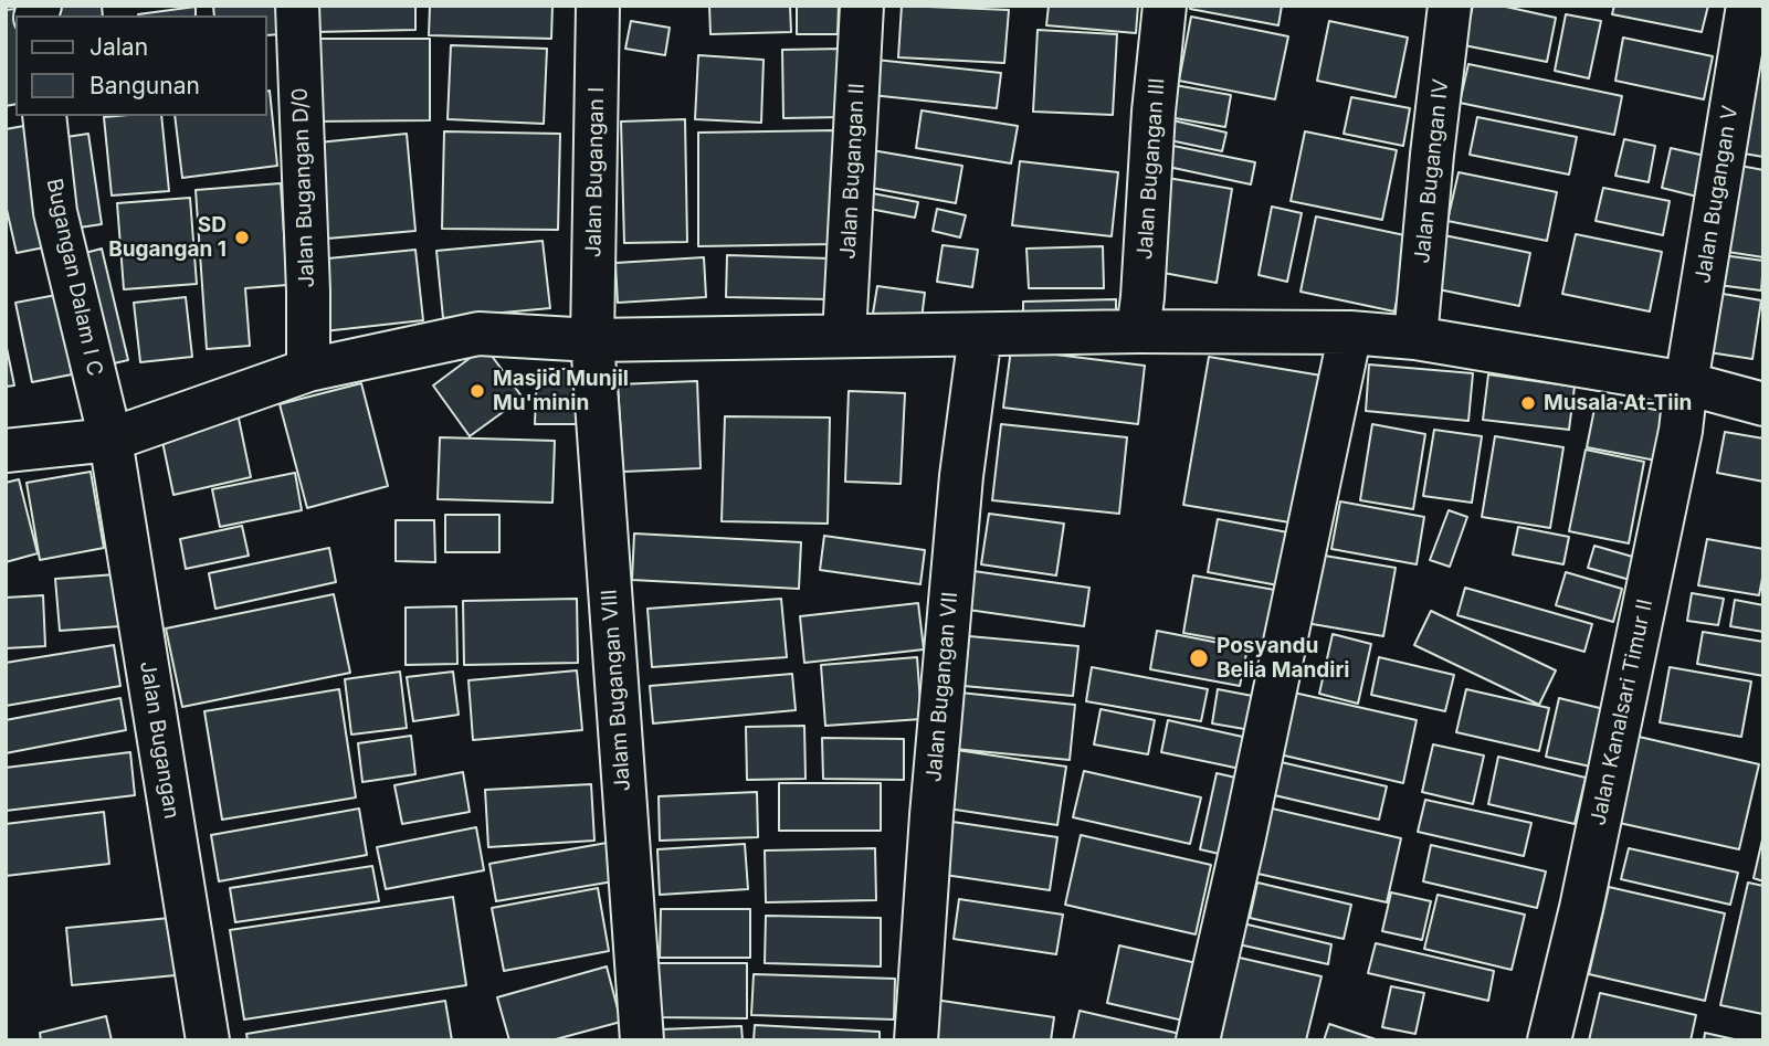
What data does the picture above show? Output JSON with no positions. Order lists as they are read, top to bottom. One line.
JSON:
{"streets":{"street":["Jalan Bugangan III","Jalan Bugangan II","Jalan Bugangan IV","Jalan Bugangan I","Jalan Bugangan D/0","Jalan Bugangan V","Bugangan Dalam I C","Jalan Bugangan VII","Jalam Bugangan VIII","Jalan Kanalsari Timur II","Jalan Bugangan"]},"crossings":[["Jalan Bugangan I","Jalam Bugangan VIII"],["Jalan Bugangan V","Jalan Kanalsari Timur II"],["Bugangan Dalam I C","Jalan Bugangan"]],"places":["SD Bugangan 1","Masjid Munjil Mu'minin","Musala At-Tiin","Posyandu Belia Mandiri"],"legend":["Jalan","Bangunan"]}
